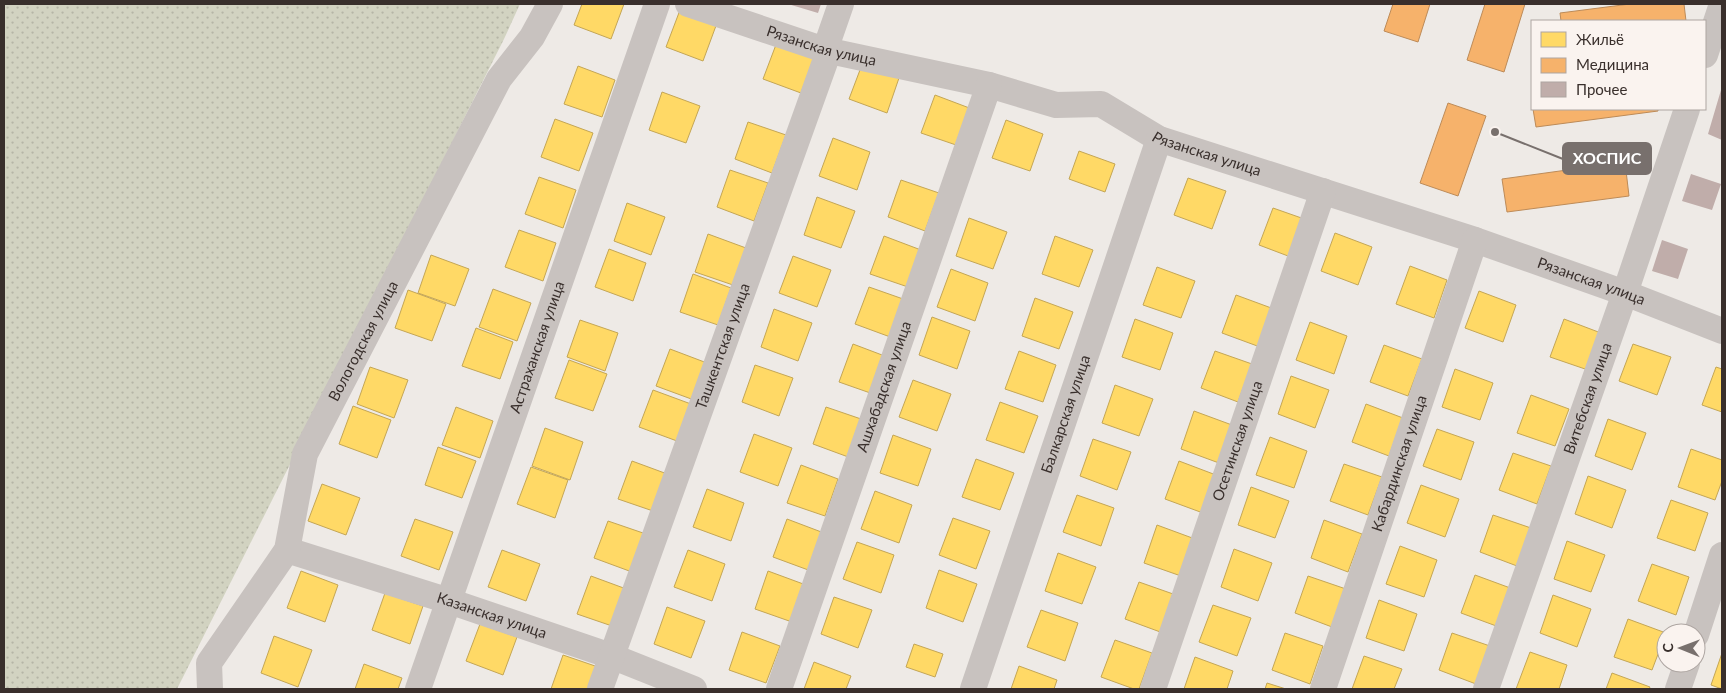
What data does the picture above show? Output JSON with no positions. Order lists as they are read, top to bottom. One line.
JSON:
{"streets":{"street":["Рязанская улица","Вологодская улица","Астраханская улица","Ташкентская улица","Ашхабадская улица","Витебская улица","Балкарская улица","Осетинская улица","Кабардинская улица","Казанская улица"]},"crossings":[["Рязанская улица","Ташкентская улица"],["Рязанская улица","Ашхабадская улица"],["Рязанская улица","Витебская улица"],["Рязанская улица","Балкарская улица"],["Рязанская улица","Осетинская улица"],["Рязанская улица","Кабардинская улица"],["Вологодская улица","Казанская улица"],["Астраханская улица","Казанская улица"],["Ташкентская улица","Казанская улица"]],"places":["ХОСПИС"],"legend":["Жильё","Медицина","Прочее"],"north":"left"}
